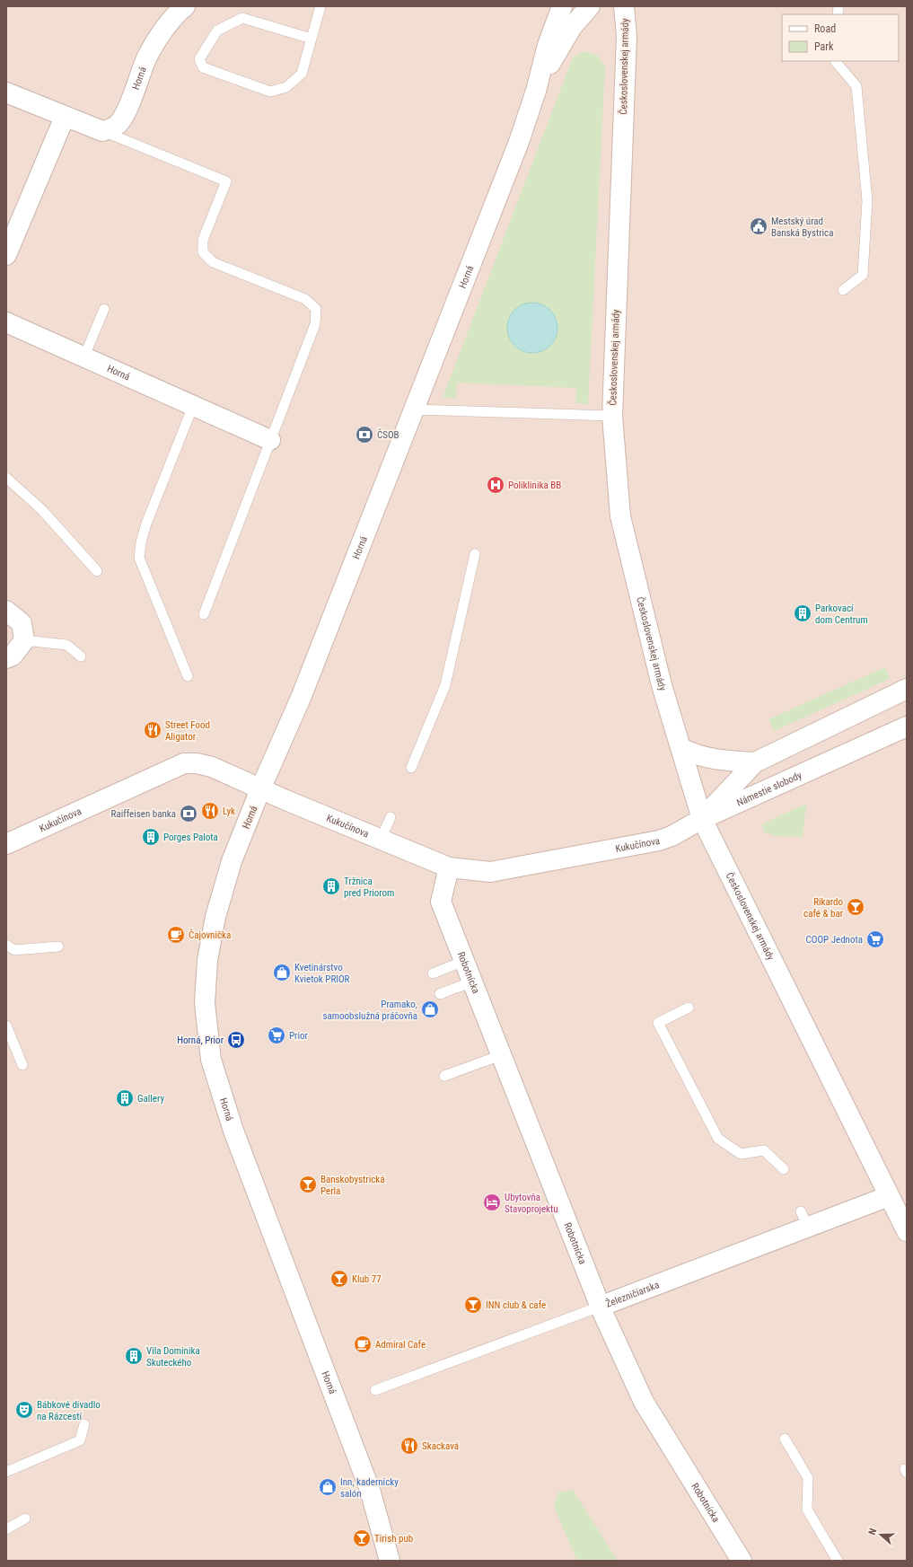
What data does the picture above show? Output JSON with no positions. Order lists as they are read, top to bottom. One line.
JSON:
{"streets":{"street":["Československej armády","Horná","Námestie slobody","Kukučínova","Robotnícka","Železničiarska"]},"crossings":[["Československej armády","Námestie slobody"],["Československej armády","Kukučínova"],["Československej armády","Železničiarska"],["Horná","Kukučínova"],["Námestie slobody","Kukučínova"],["Kukučínova","Robotnícka"],["Robotnícka","Železničiarska"]],"places":{"public building":["Mestský úrad Banská Bystrica"],"bank":["ČSOB","Raiffeisen banka"],"hospital":["Poliklinika BB"],"building":["Parkovací dom Centrum","Porges Palota","Tržnica pred Priorom","Gallery","Vila Dominika Skuteckého"],"restaurant":["Street Food Aligator","Lyk","Skackavá"],"bar":["Rikardo café & bar","Banskobystrická Perla","Klub 77","INN club & cafe","Tirish pub"],"cafe":["Čajovnička","Admiral Cafe"],"supermarket":["COOP Jednota","Prior"],"shop":["Kvetinárstvo Kvietok PRIOR","Pramako, samoobslužná práčovňa","Inn, kadernícky salón"],"bus stop":["Horná, Prior"],"hotel":["Ubytovňa Stavoprojektu"],"theatre":["Bábkové divadlo na Rázcestí"]},"legend":["Road","Park"],"north":"left"}
